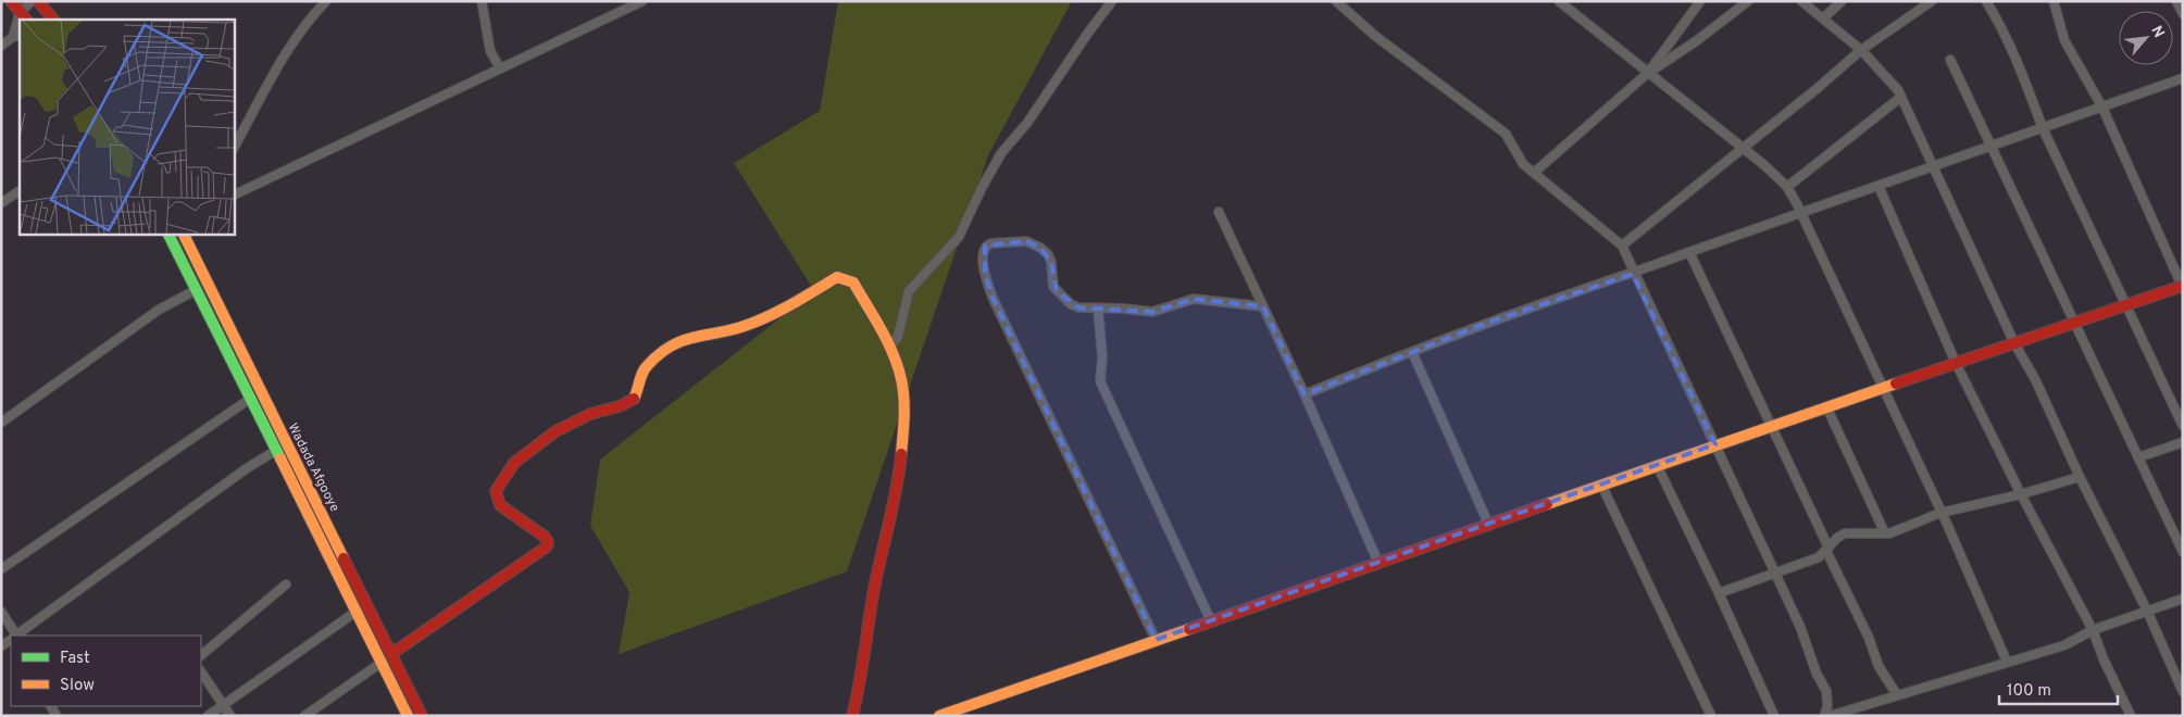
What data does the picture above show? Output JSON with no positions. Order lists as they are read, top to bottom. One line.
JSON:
{"streets":{"main road":["Wadada Afgooye"]},"legend":["Fast","Slow"],"scale_bar":"100 m","north":"top right"}
